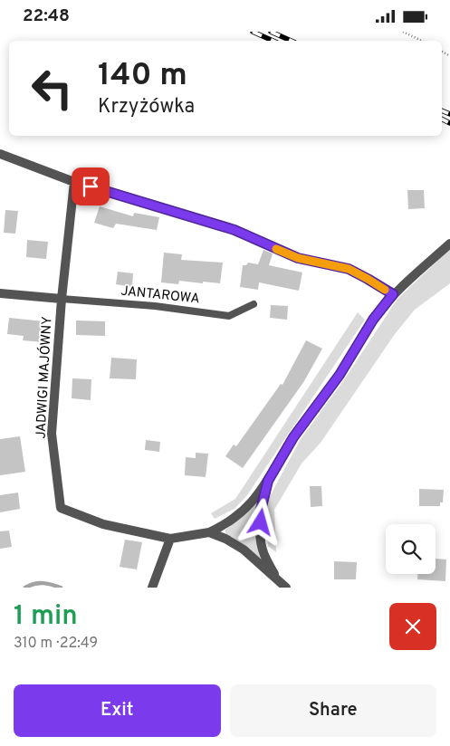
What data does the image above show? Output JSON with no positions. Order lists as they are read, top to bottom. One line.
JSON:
{"streets":{"street":["JANTAROWA","JADWIGI MAJÓWNY"]},"crossings":[["JANTAROWA","JADWIGI MAJÓWNY"]],"page":{"status":"22:48","turn":["140 m","Krzyżówka"],"heading":["1 min","310 m · 22:49"],"buttons":["Exit","Share"]}}
